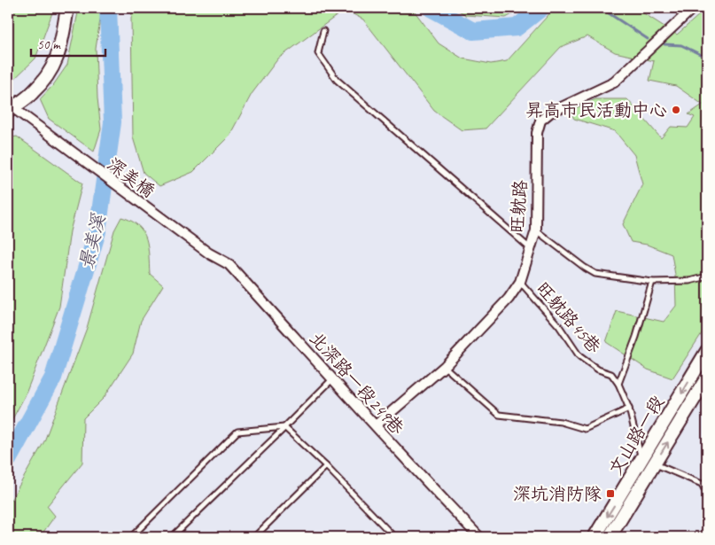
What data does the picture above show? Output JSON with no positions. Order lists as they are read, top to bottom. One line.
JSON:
{"streets":{"main road":["文山路一段"],"street":["深美橋","旺躭路","北深路一段249巷"],"lane":["旺躭路45巷"]},"crossings":[["深美橋","北深路一段249巷"],["旺躭路","旺躭路45巷"],["旺躭路","北深路一段249巷"],["旺躭路45巷","文山路一段"]],"water":["景美溪"],"places":{"other":["昇高市民活動中心"],"transit":["深坑消防隊"]},"scale_bar":"50 m"}
